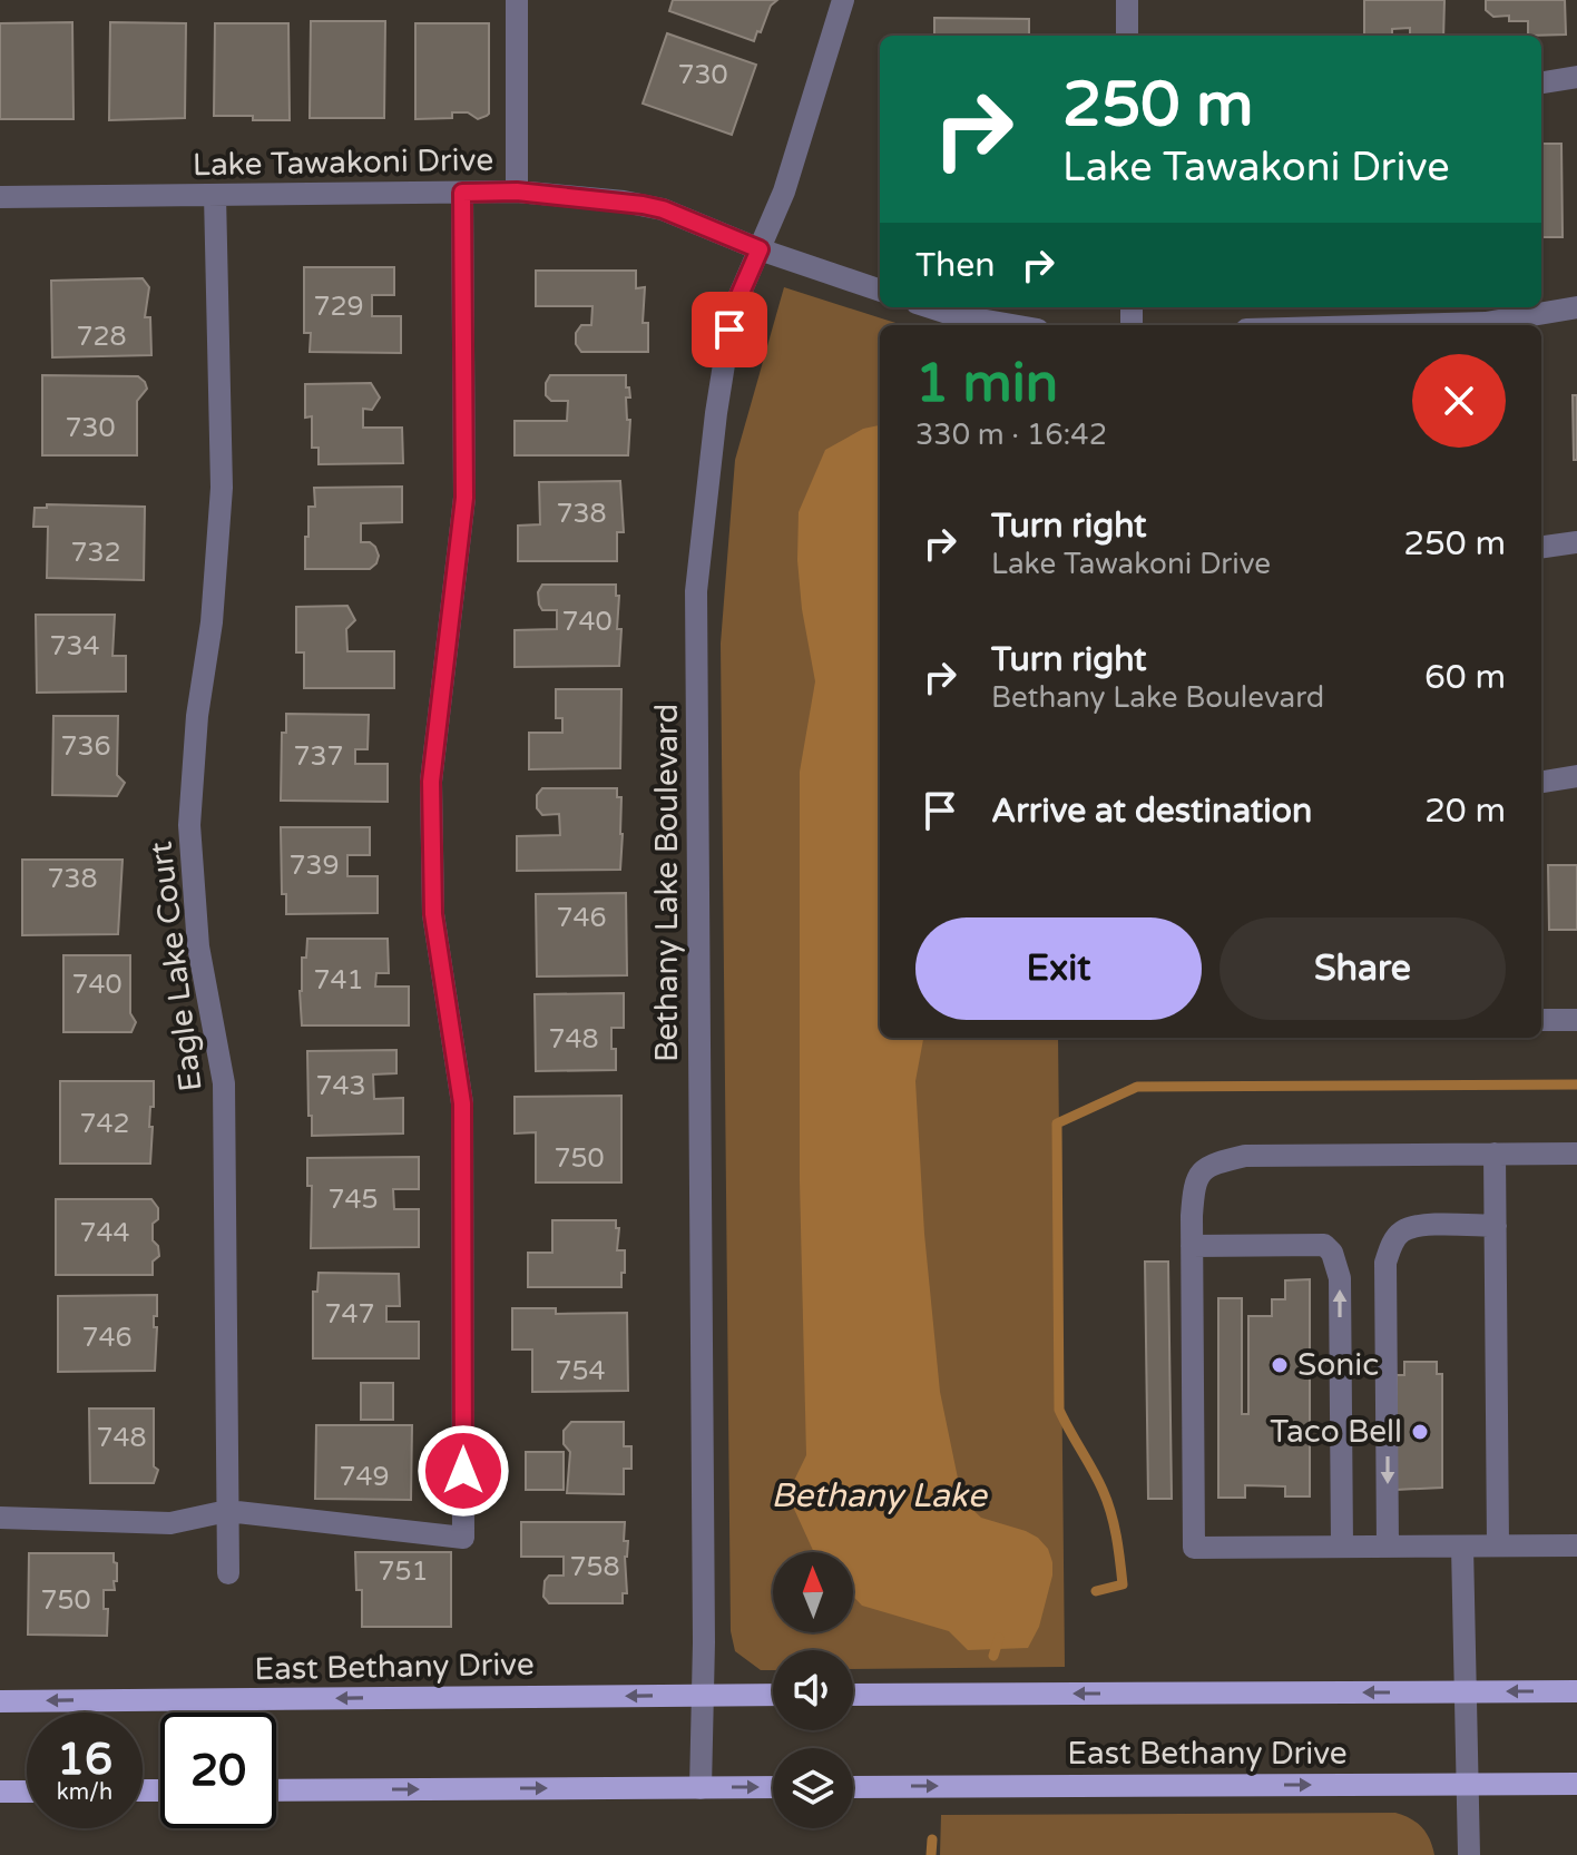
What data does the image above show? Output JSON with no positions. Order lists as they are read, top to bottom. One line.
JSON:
{"streets":{"main road":["East Bethany Drive"],"street":["Lake Tawakoni Drive","Bethany Lake Boulevard","Eagle Lake Court"]},"crossings":[["Lake Tawakoni Drive","Bethany Lake Boulevard"],["Lake Tawakoni Drive","Eagle Lake Court"],["Bethany Lake Boulevard","East Bethany Drive"]],"water":["Bethany Lake"],"places":["Sonic","Taco Bell"],"house_numbers":["730","729","728","730","738","732","740","734","736","737","739","738","746","741","740","748","743","742","750","745","744","747","746","754","748","749","758","751","750"],"north":"top","page":{"turn":["250 m","Lake Tawakoni Drive"],"then":"Then","heading":["1 min","330 m · 16:42"],"list":[{"name":"Turn right","note":"Lake Tawakoni Drive","value":"250 m"},{"name":"Turn right","note":"Bethany Lake Boulevard","value":"60 m"},{"name":"Arrive at destination","value":"20 m"}],"buttons":["Exit","Share"],"speed":"16 km/h","limit":"20"}}
